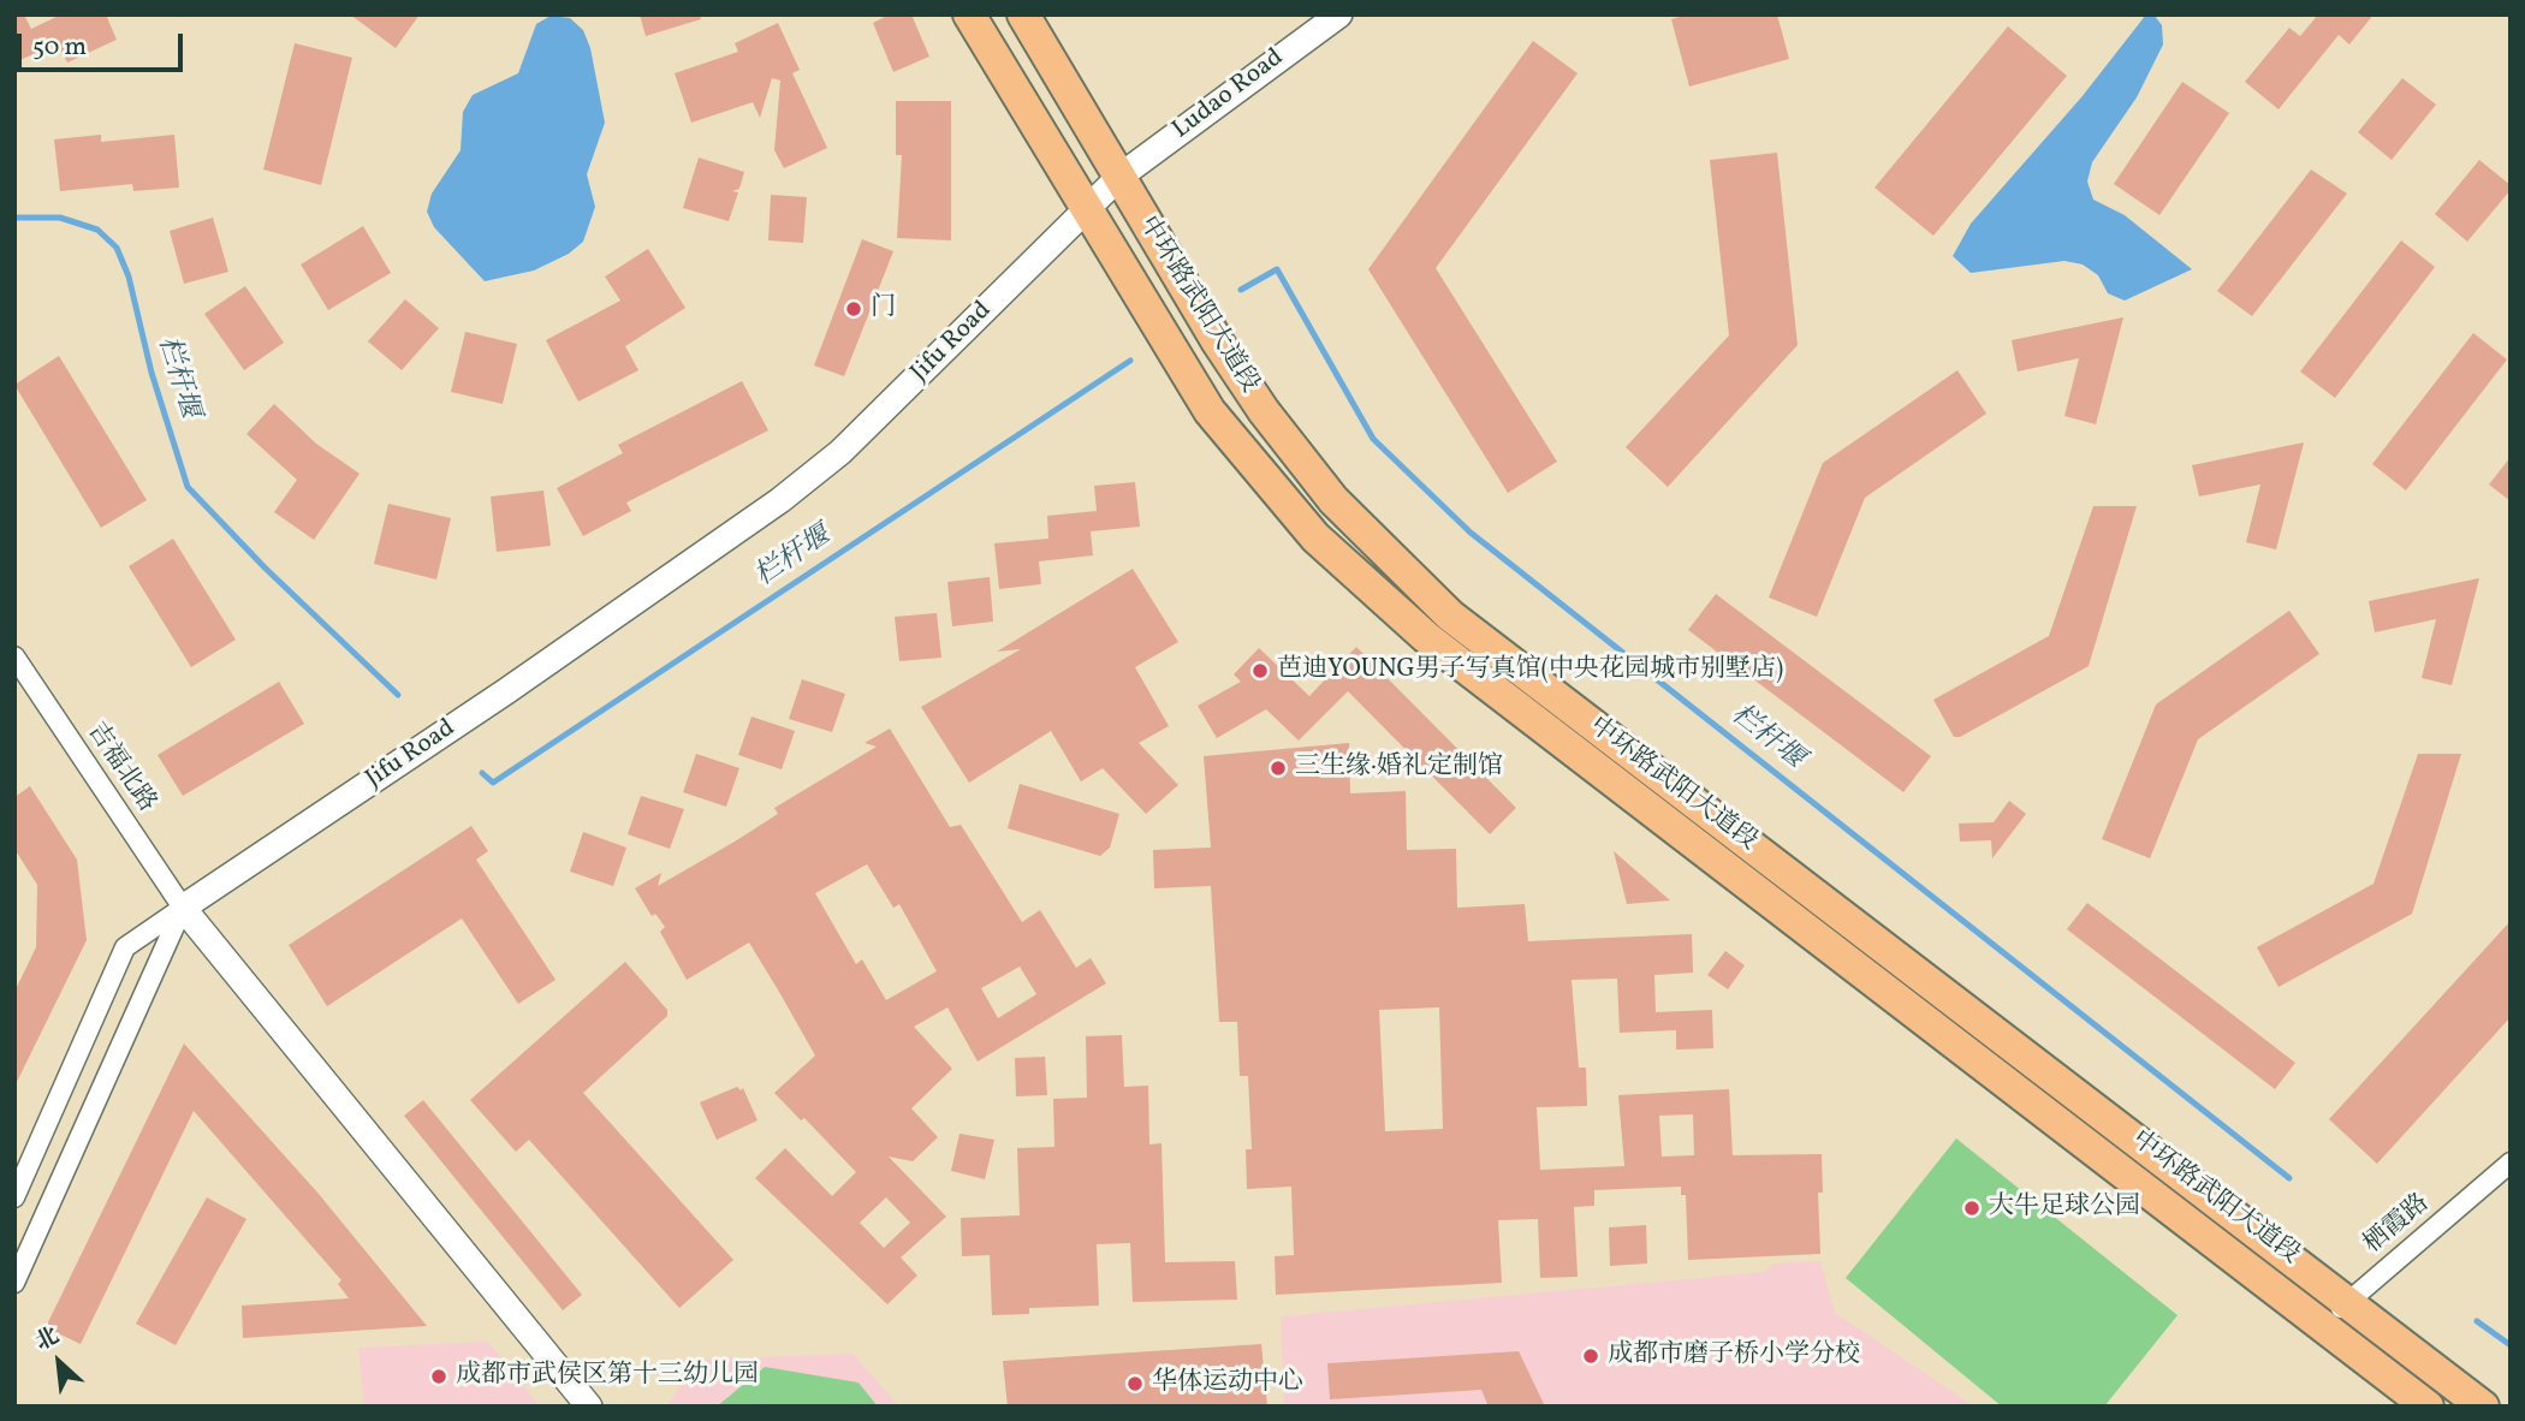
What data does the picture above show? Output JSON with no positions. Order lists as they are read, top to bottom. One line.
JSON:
{"streets":{"main road":["中环路武阳大道段"],"street":["Ludao Road","Jifu Road","吉福北路","栖霞路"]},"crossings":[["Ludao Road","中环路武阳大道段"],["Ludao Road","Jifu Road"],["中环路武阳大道段","Jifu Road"],["中环路武阳大道段","栖霞路"],["Jifu Road","吉福北路"]],"water":["栏杆堰"],"places":["门","芭迪YOUNG男子写真馆(中央花园城市别墅店)","三生缘·婚礼定制馆","大牛足球公园","成都市磨子桥小学分校","成都市武侯区第十三幼儿园","华体运动中心"],"scale_bar":"50 m","north":"top left"}
